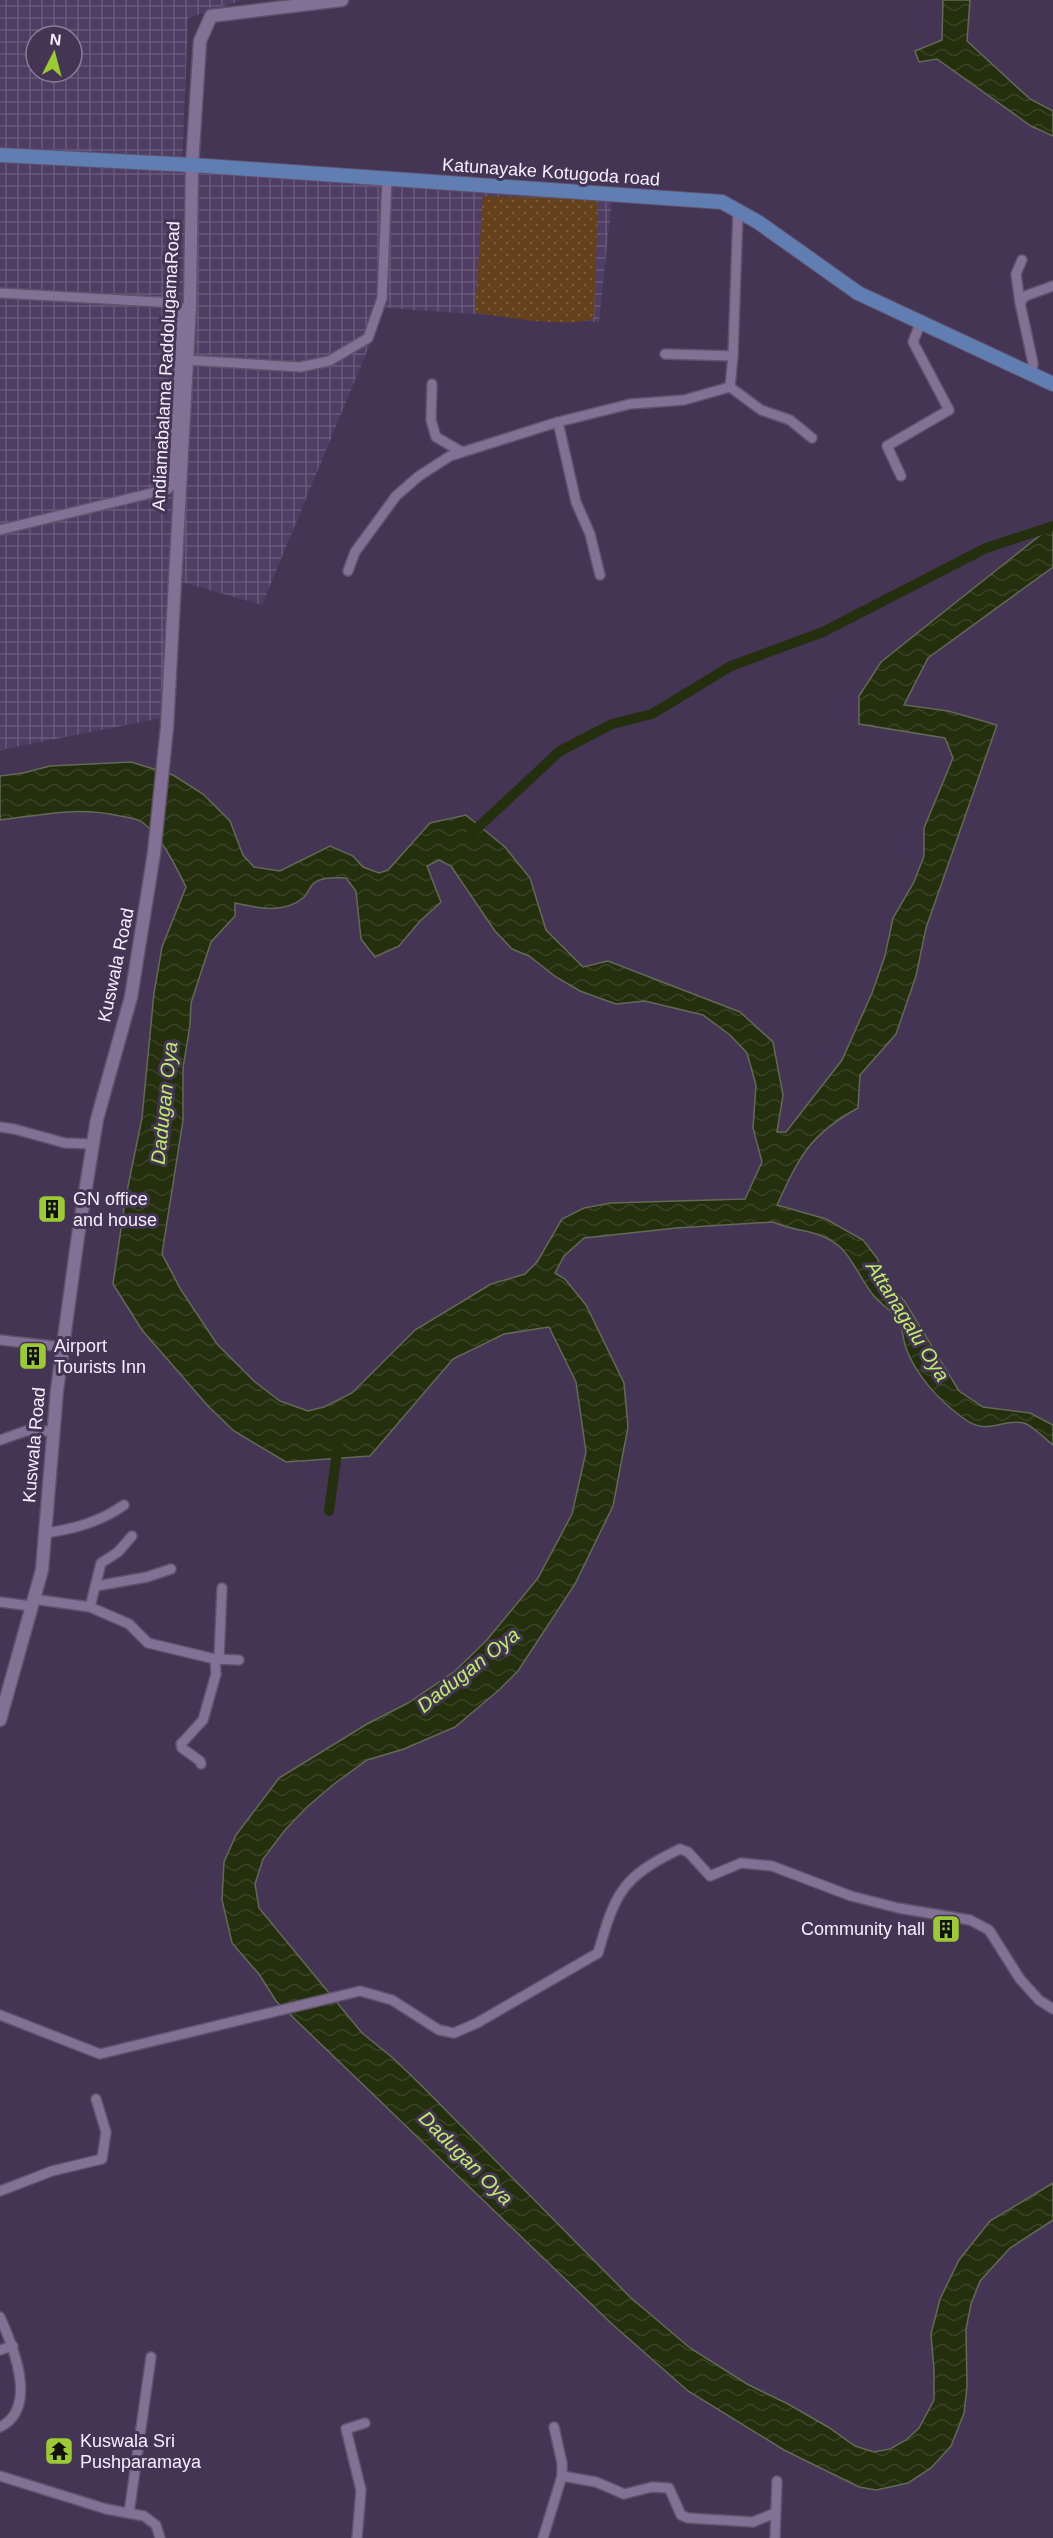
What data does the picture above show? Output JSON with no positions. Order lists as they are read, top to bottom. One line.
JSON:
{"streets":{"main road":["Katunayake Kotugoda road"],"street":["Andiamabalama RaddolugamaRoad","Kuswala Road"]},"crossings":[["Katunayake Kotugoda road","Andiamabalama RaddolugamaRoad"],["Andiamabalama RaddolugamaRoad","Kuswala Road"]],"water":["Dadugan Oya","Attanagalu Oya"],"places":{"building":["GN office and house","Airport Tourists Inn","Community hall"],"temple":["Kuswala Sri Pushparamaya"]},"north":"top"}
